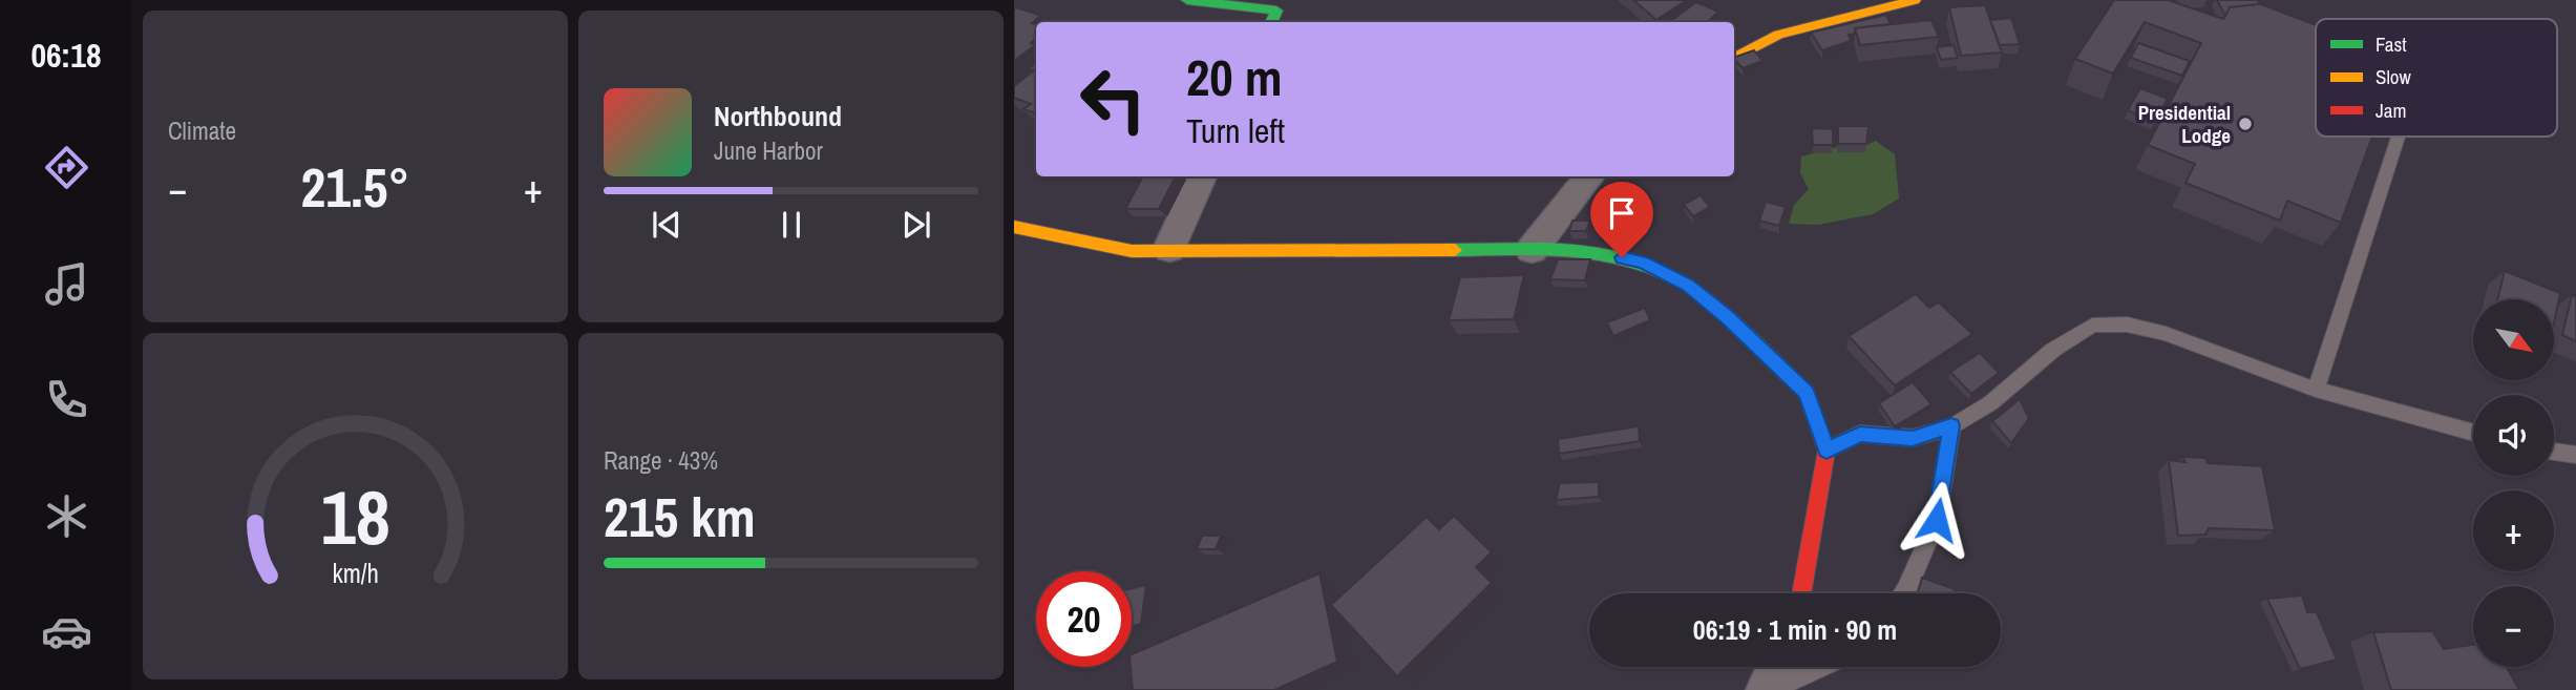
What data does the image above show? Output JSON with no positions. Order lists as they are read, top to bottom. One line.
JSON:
{"places":["Presidential Lodge"],"legend":["Fast","Slow","Jam"],"north":"bottom right","page":{"tabs":"06:18","tile":["Climate",["Range · 43%","215 km"]],"turn":["20 m","Turn left"],"song":["Northbound","June Harbor"],"heat":["−","21.5°","+"],"map_buttons":["+","−"],"limit":"20","trip":"06:19 · 1 min · 90 m","gauge":["18","km/h"]}}
